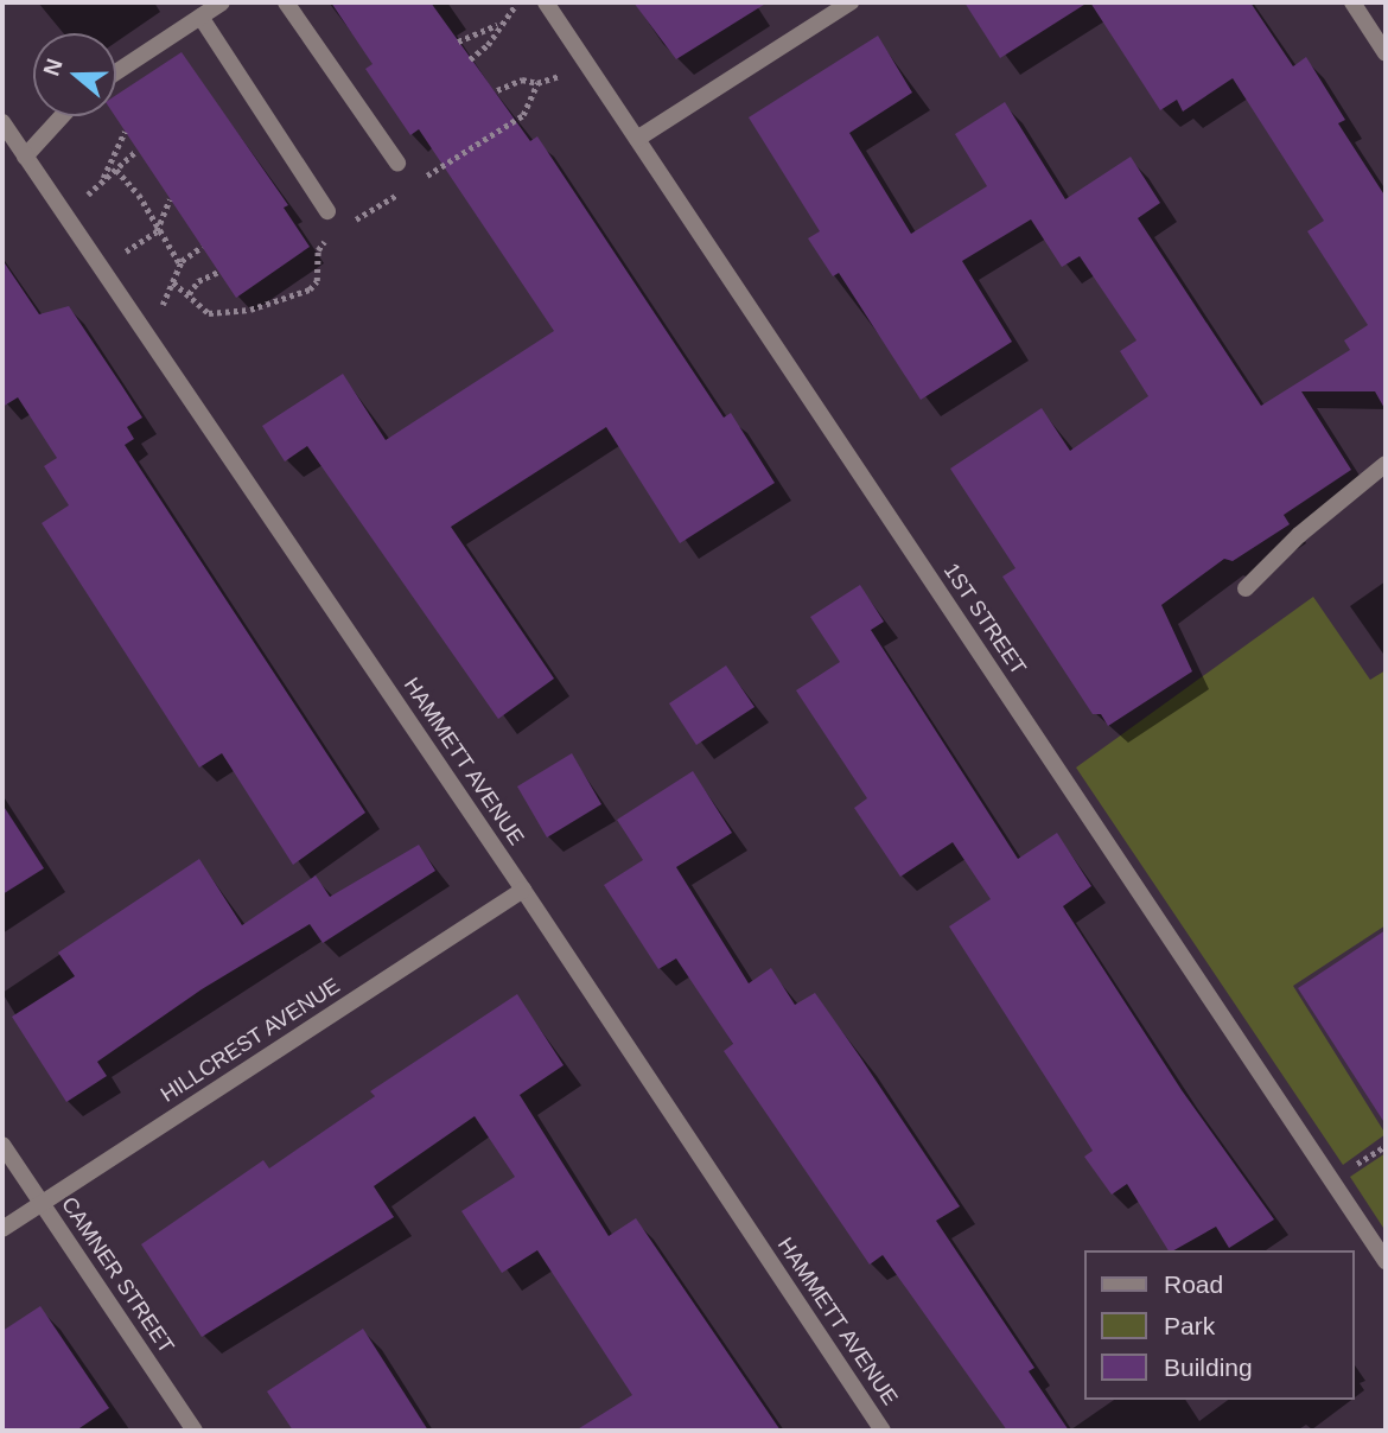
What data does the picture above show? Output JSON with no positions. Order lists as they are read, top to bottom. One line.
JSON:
{"streets":{"street":["1ST STREET","HAMMETT AVENUE","HILLCREST AVENUE","CAMNER STREET"]},"crossings":[["HAMMETT AVENUE","HILLCREST AVENUE"],["HILLCREST AVENUE","CAMNER STREET"]],"legend":["Road","Park","Building"],"north":"left"}
